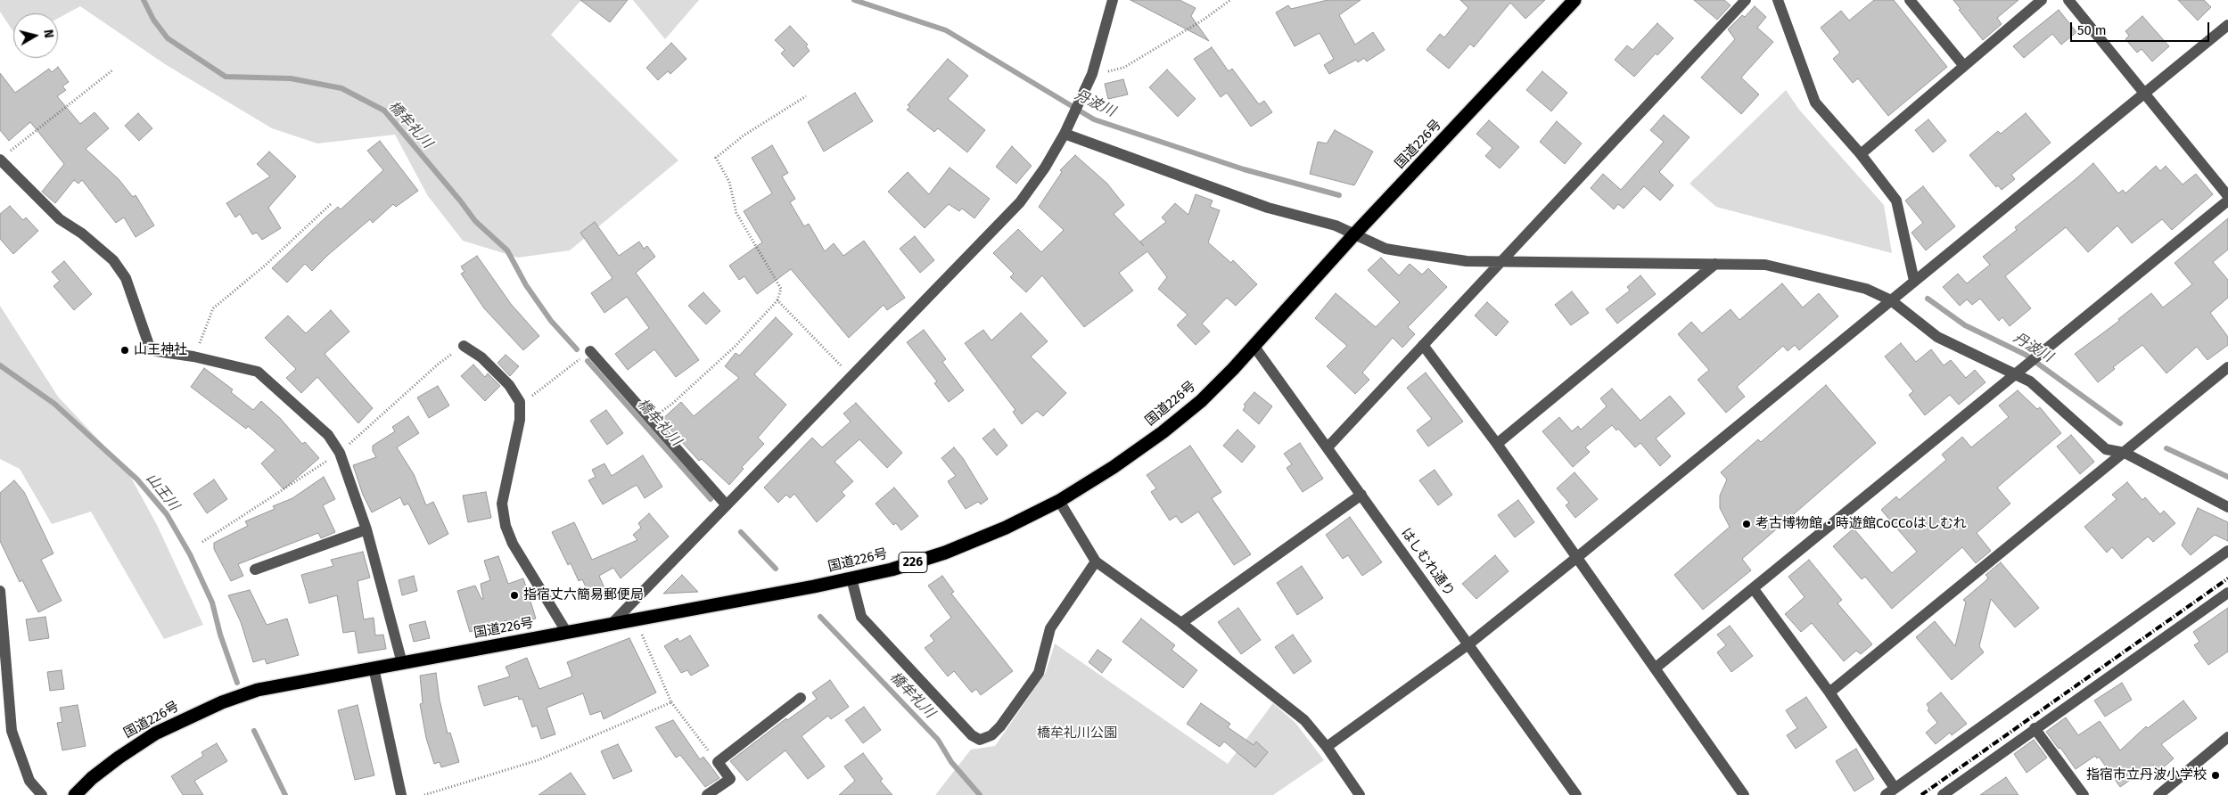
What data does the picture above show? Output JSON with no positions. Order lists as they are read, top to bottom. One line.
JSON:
{"streets":{"highway":["国道226号","226"],"street":["はしむれ通り"]},"crossings":[["国道226号","はしむれ通り"]],"water":["丹波川","橋牟礼川","山王川"],"parks":["橋牟礼川公園"],"places":["山王神社","考古博物館・時遊館CoCCoはしむれ","指宿丈六簡易郵便局","指宿市立丹波小学校"],"scale_bar":"50 m","north":"right"}
